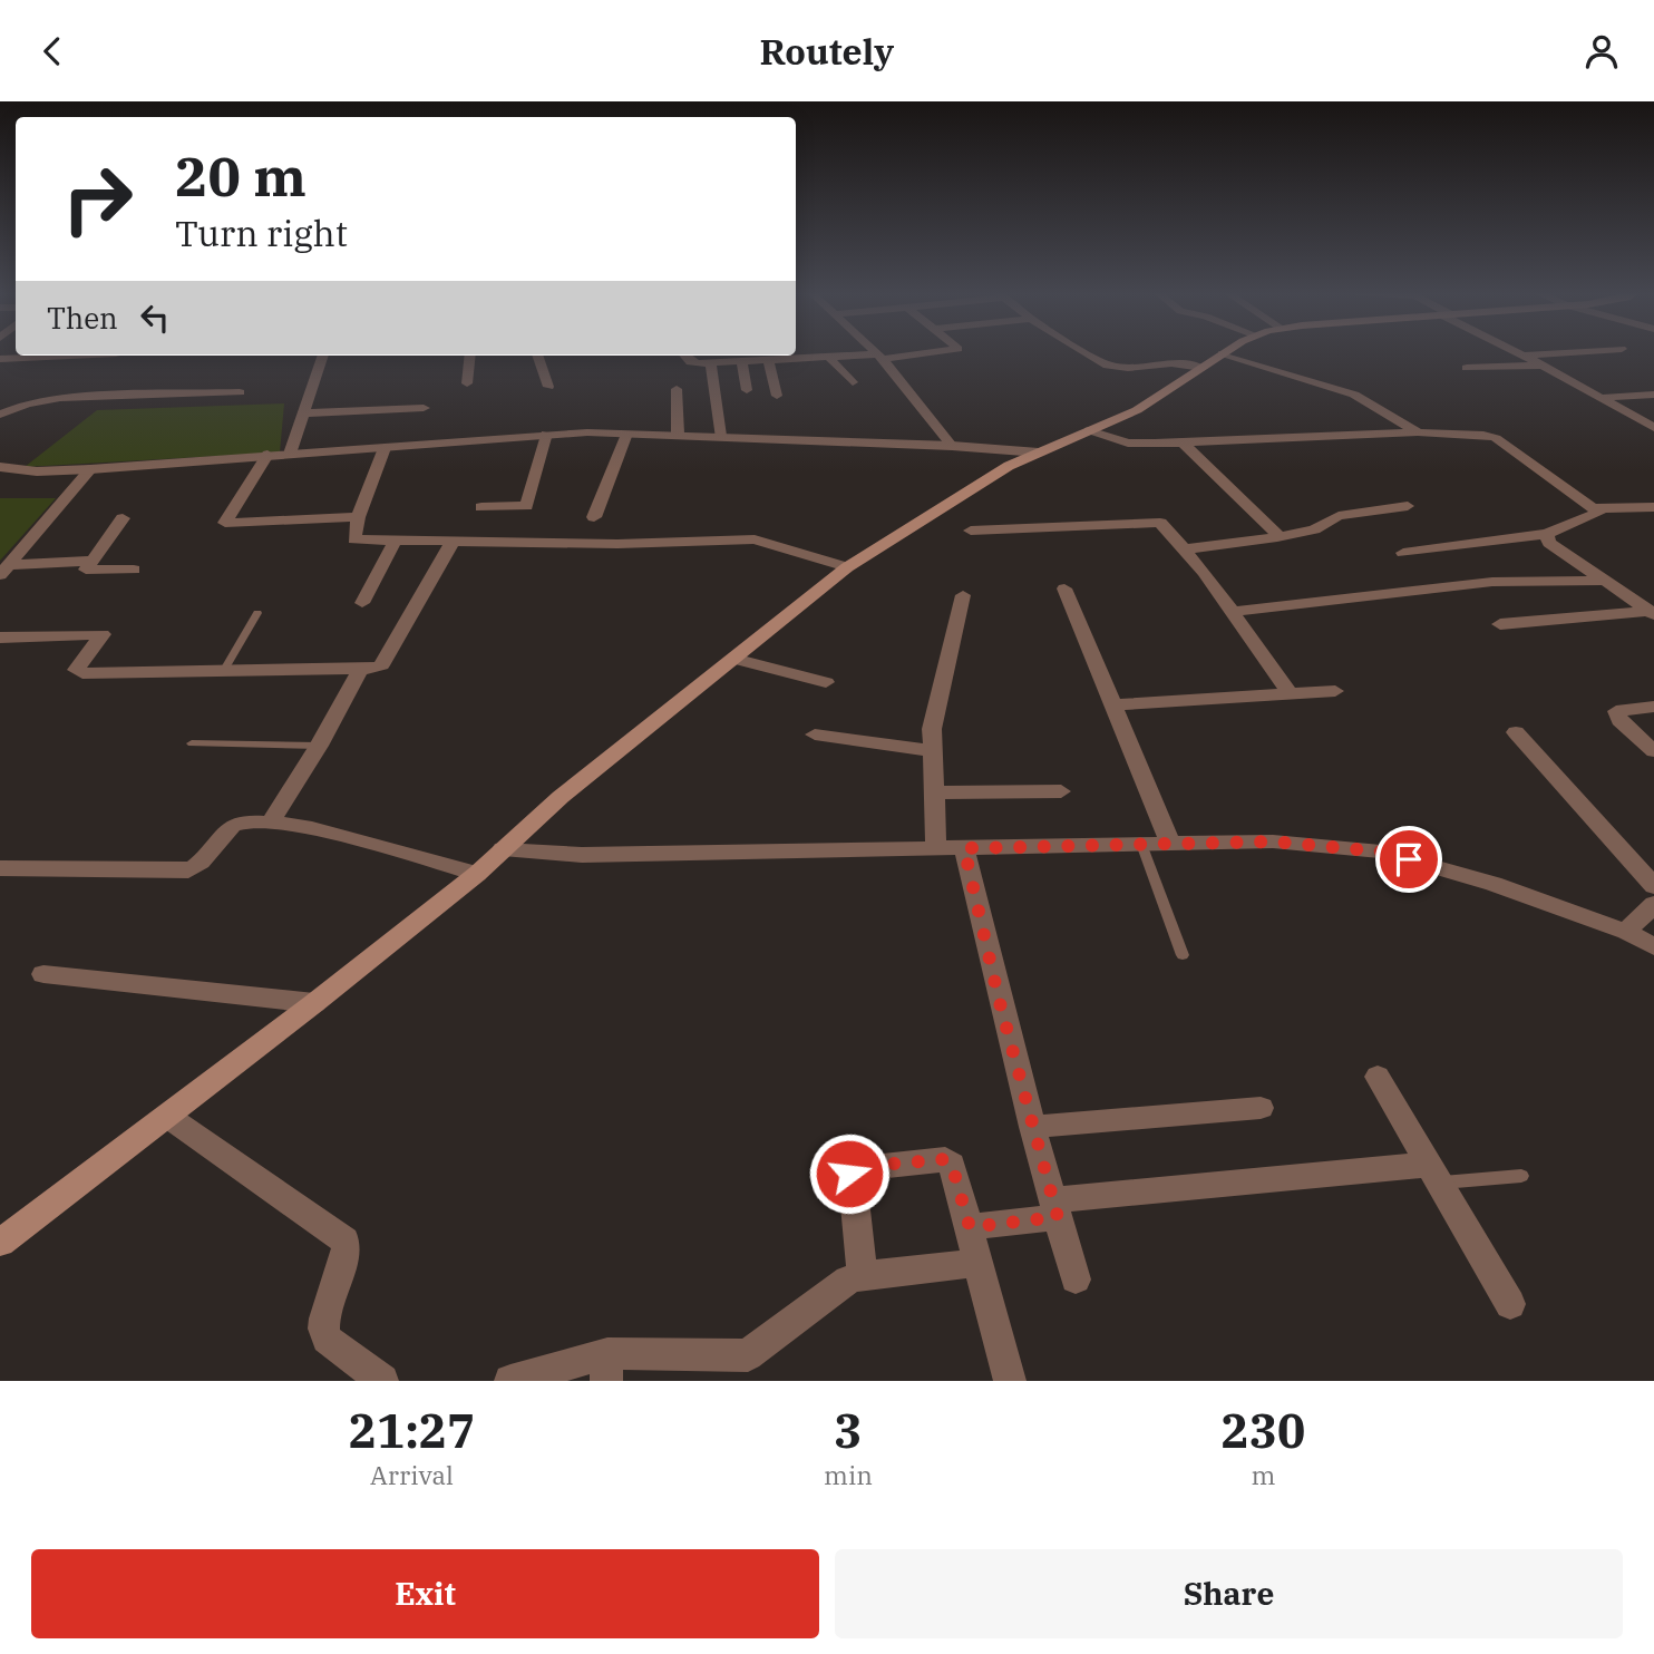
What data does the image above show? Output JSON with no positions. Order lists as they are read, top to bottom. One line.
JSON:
{"page":{"header":"Routely","turn":["20 m","Turn right"],"then":"Then","eta":["21:27","Arrival","3","min","230","m"],"buttons":["Exit","Share"]}}
